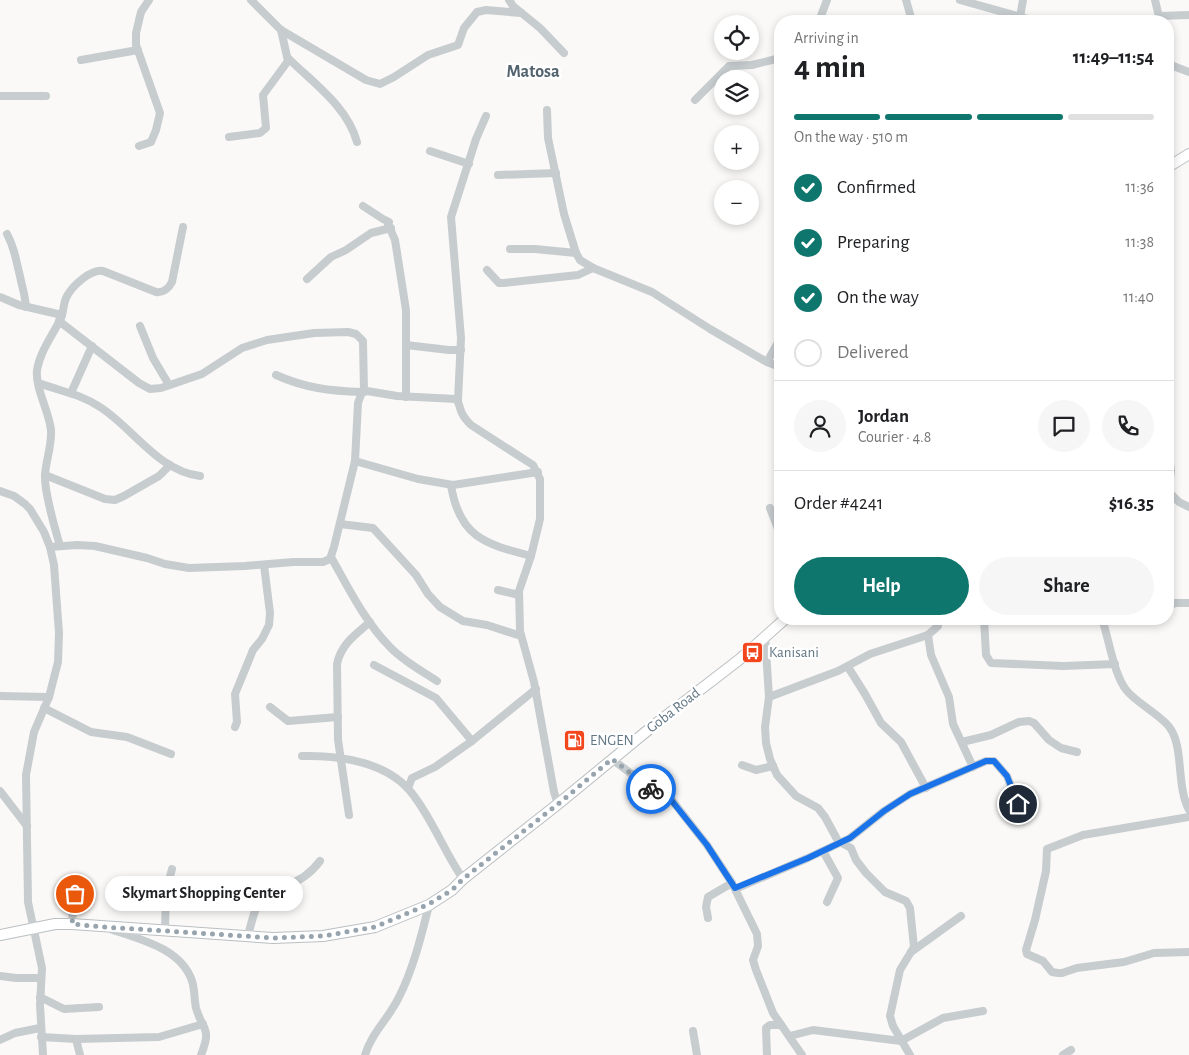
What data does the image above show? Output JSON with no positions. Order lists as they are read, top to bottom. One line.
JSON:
{"streets":{"main road":["Goba Road"]},"districts":["Matosa"],"places":{"bus stop":["Kanisani"],"fuel station":["ENGEN"],"other":["Skymart Shopping Center"]},"page":{"map_buttons":["+","−"],"heading":["4 min","Arriving in","11:49–11:54"],"panel":["Jordan","Courier · 4.8","Order #4241","$16.35"],"bar":"On the way · 510 m","list":[["Confirmed","11:36"],["Preparing","11:38"],["On the way","11:40"],"Delivered"],"buttons":["Help","Share"],"bubble":"Skymart Shopping Center"}}
